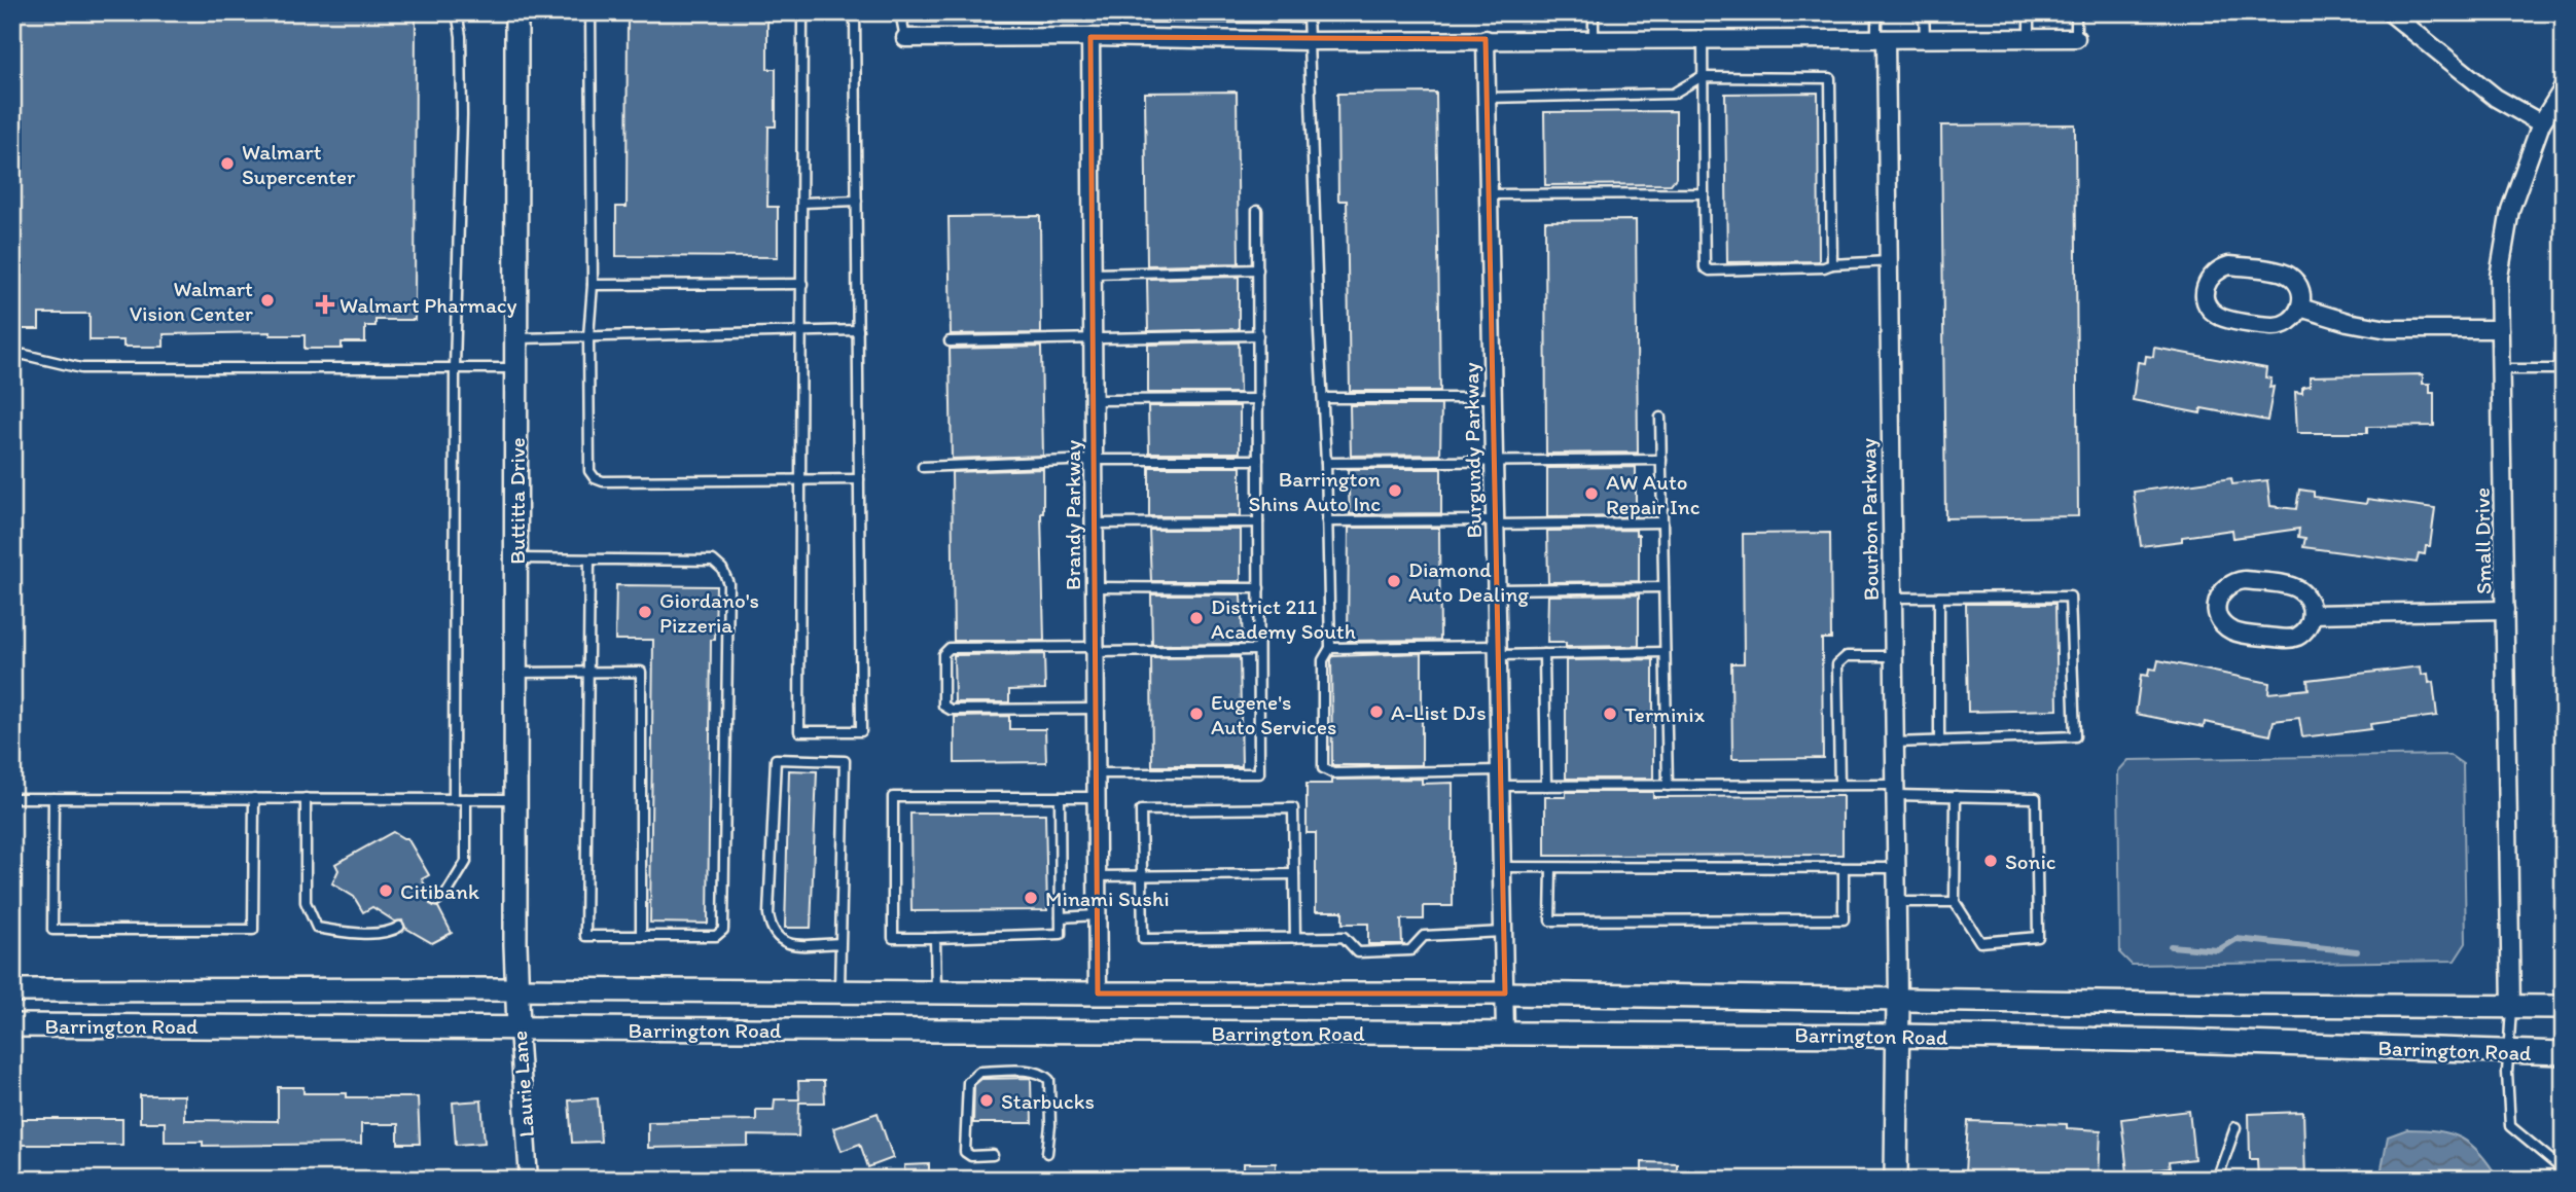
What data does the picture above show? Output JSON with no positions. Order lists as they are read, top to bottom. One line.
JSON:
{"streets":{"main road":["Buttitta Drive","Barrington Road","Laurie Lane"],"street":["Burgundy Parkway","Brandy Parkway","Bourbon Parkway","Small Drive"]},"crossings":[["Burgundy Parkway","Barrington Road"],["Buttitta Drive","Barrington Road"],["Buttitta Drive","Laurie Lane"],["Brandy Parkway","Barrington Road"],["Bourbon Parkway","Barrington Road"],["Small Drive","Barrington Road"],["Barrington Road","Laurie Lane"]],"places":{"other":["Walmart Supercenter","Walmart Vision Center","Barrington Shins Auto Inc","AW Auto Repair Inc","Diamond Auto Dealing","Giordano's Pizzeria","District 211 Academy South","A-List DJs","Eugene's Auto Services","Terminix","Sonic","Citibank","Minami Sushi","Starbucks"],"health":["Walmart Pharmacy"]}}
